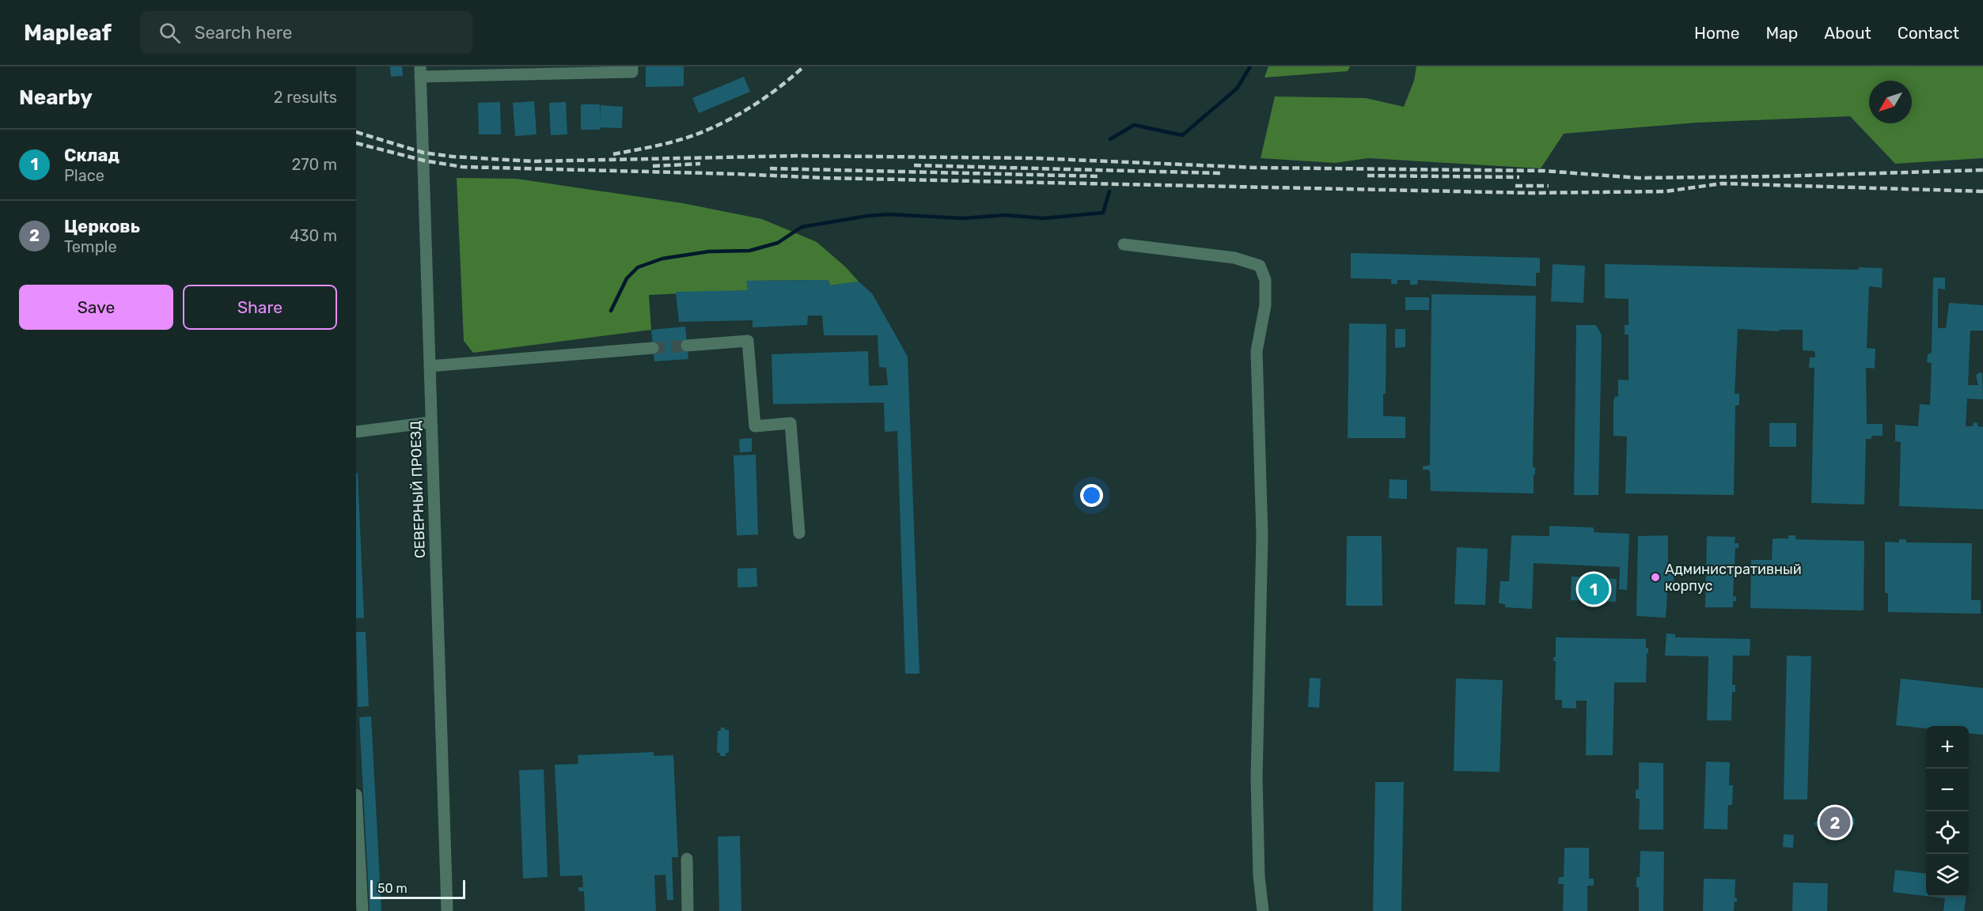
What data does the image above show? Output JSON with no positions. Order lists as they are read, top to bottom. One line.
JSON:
{"streets":{"street":["СЕВЕРНЫЙ ПРОЕЗД"]},"places":["Административный корпус"],"scale_bar":"50 m","north":"bottom left","page":{"header":"Mapleaf","search":"Search here","nav":["Home","Map","About","Contact"],"heading":["Nearby","2 results"],"list":[{"mark":"1","name":"Склад","note":"Place","value":"270 m"},{"mark":"2","name":"Церковь","note":"Temple","value":"430 m"}],"buttons":["Save","Share"],"pins":["1","2"],"map_buttons":["+","−"],"scale":"50 m"}}
